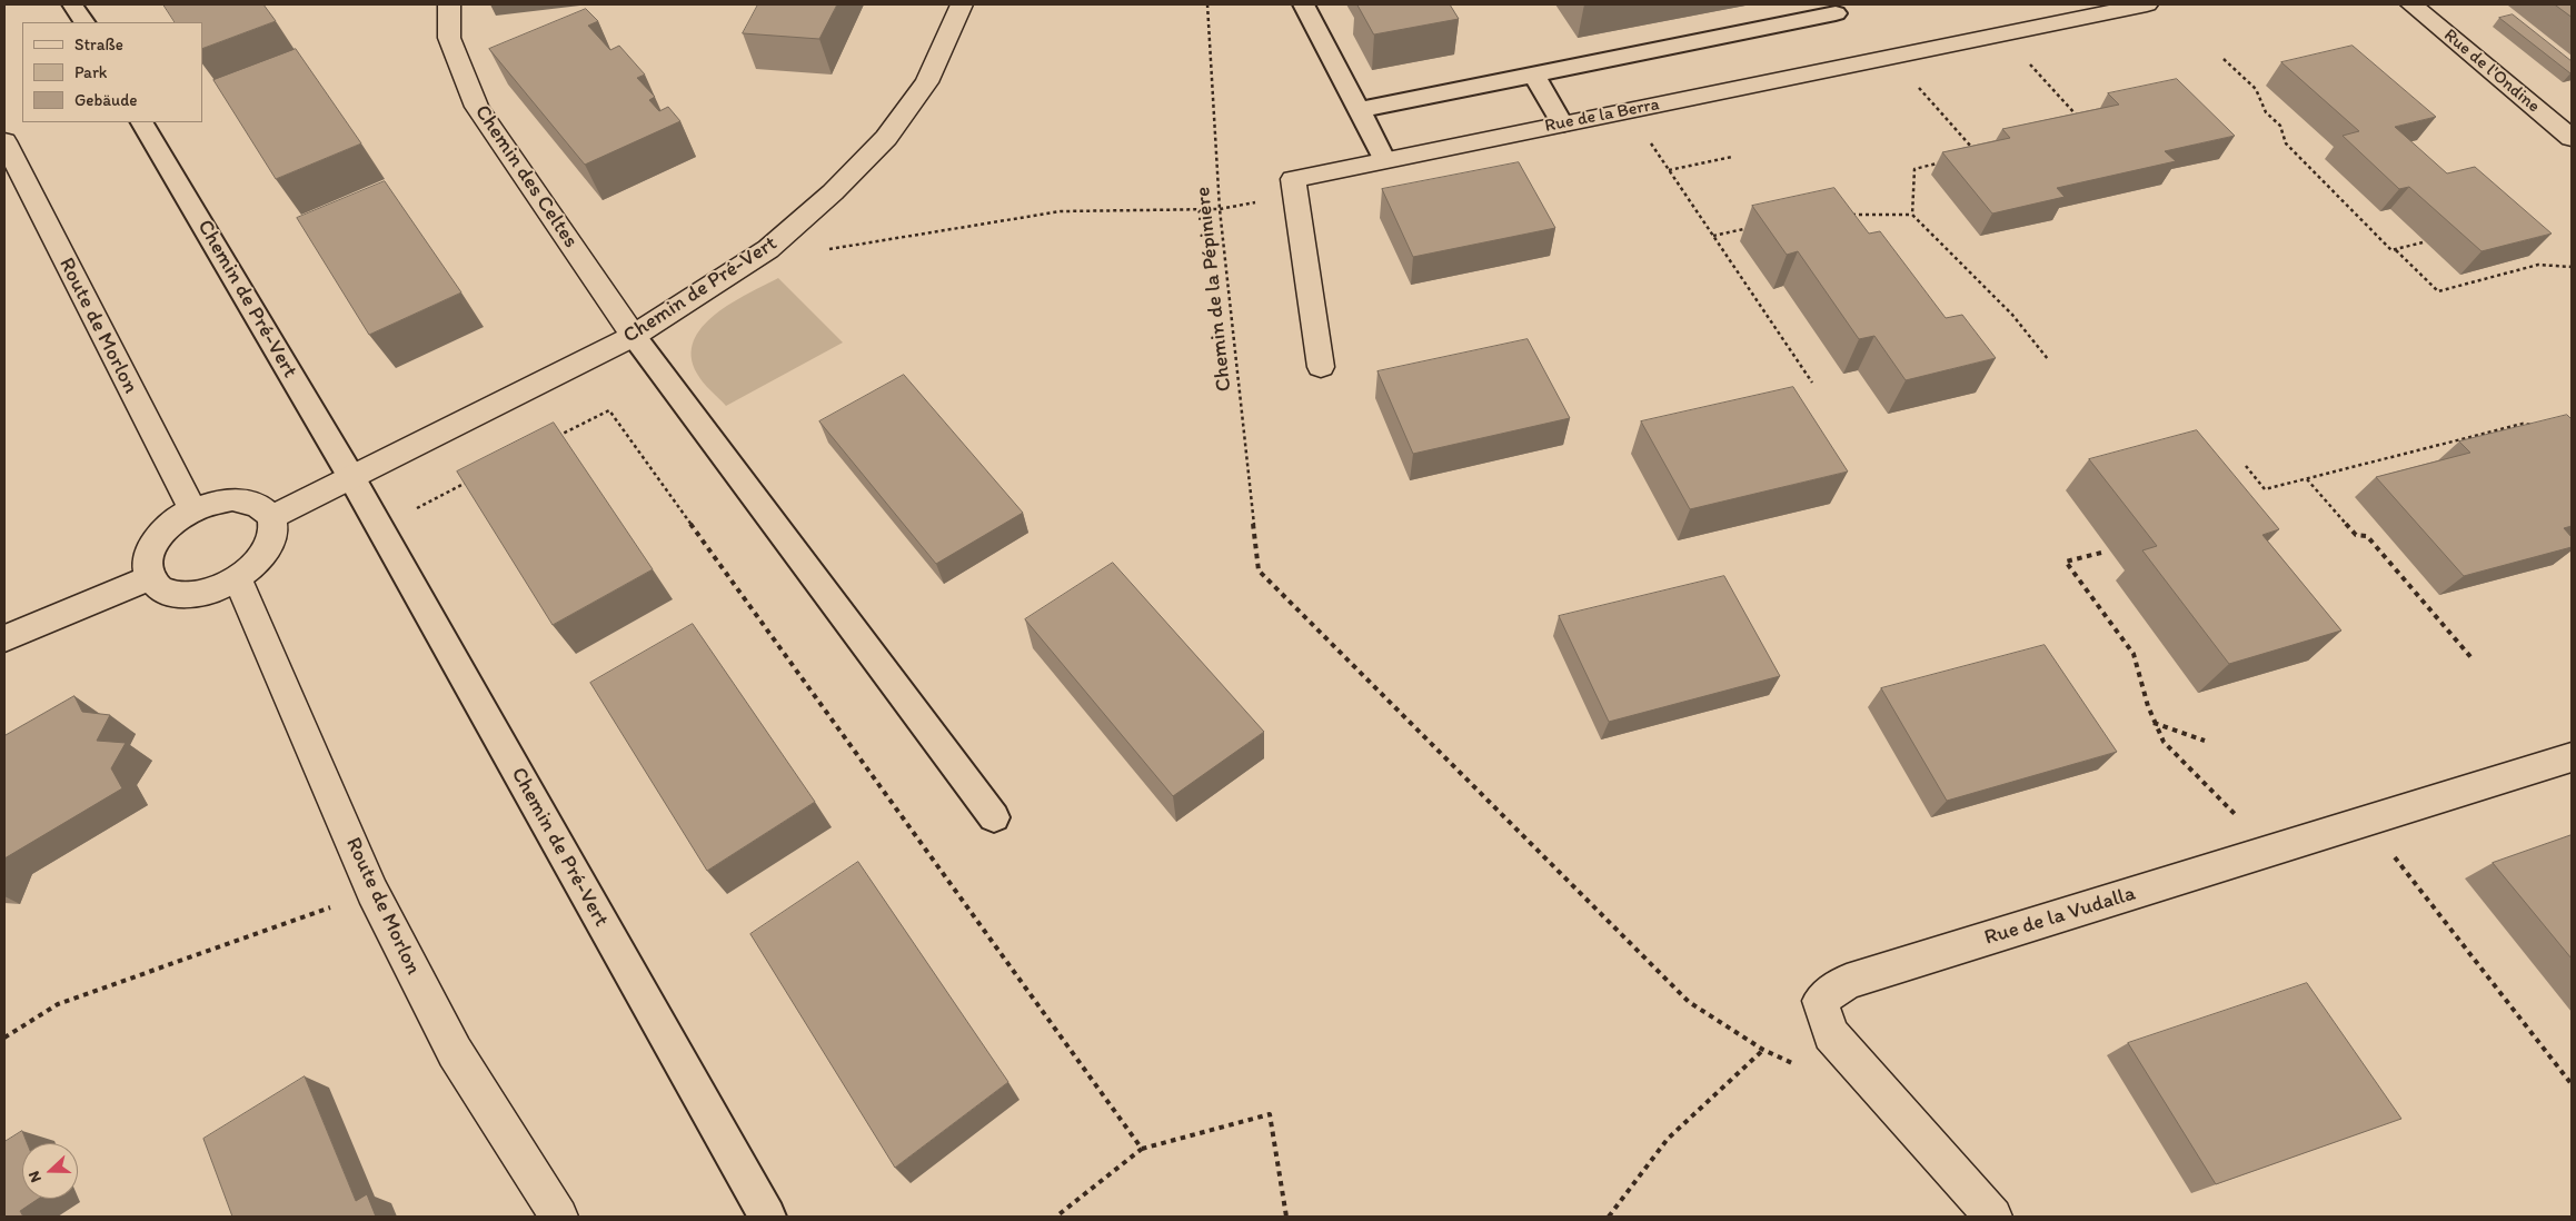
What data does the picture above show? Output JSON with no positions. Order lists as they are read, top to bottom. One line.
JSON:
{"streets":{"street":["Rue de l'Ondine","Rue de la Berra","Chemin des Celtes","Chemin de Pré-Vert","Route de Morlon","Rue de la Vudalla"],"path":["Chemin de la Pépinière"]},"crossings":[["Chemin des Celtes","Chemin de Pré-Vert"],["Chemin de Pré-Vert","Route de Morlon"]],"legend":["Straße","Park","Gebäude"],"north":"left"}
